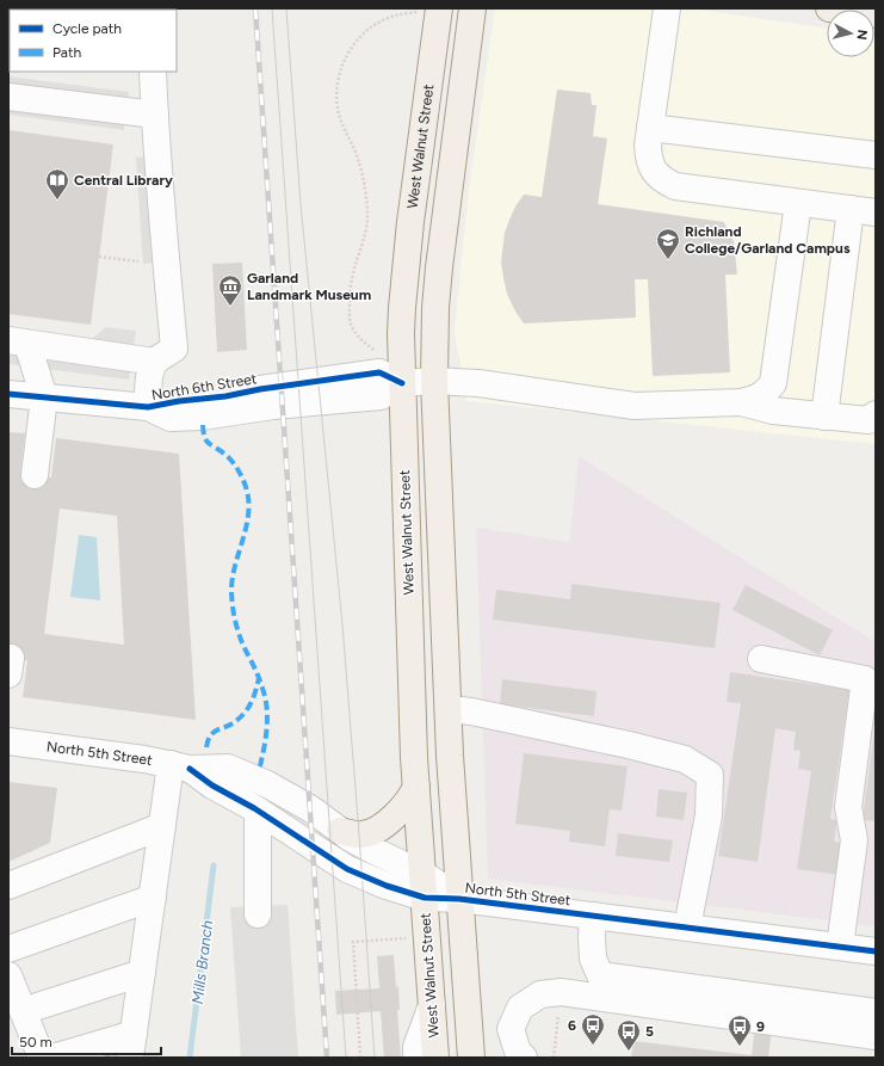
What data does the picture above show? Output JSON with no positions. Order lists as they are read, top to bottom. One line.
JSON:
{"streets":{"main road":["West Walnut Street"],"street":["North 6th Street","North 5th Street"]},"crossings":[["West Walnut Street","North 6th Street"],["West Walnut Street","North 5th Street"]],"water":["Mills Branch"],"places":{"library":["Central Library"],"school or university":["Richland College/Garland Campus"],"museum":["Garland Landmark Museum"],"bus stop":["6","9","5"]},"legend":["Cycle path","Path"],"scale_bar":"50 m","north":"right"}
